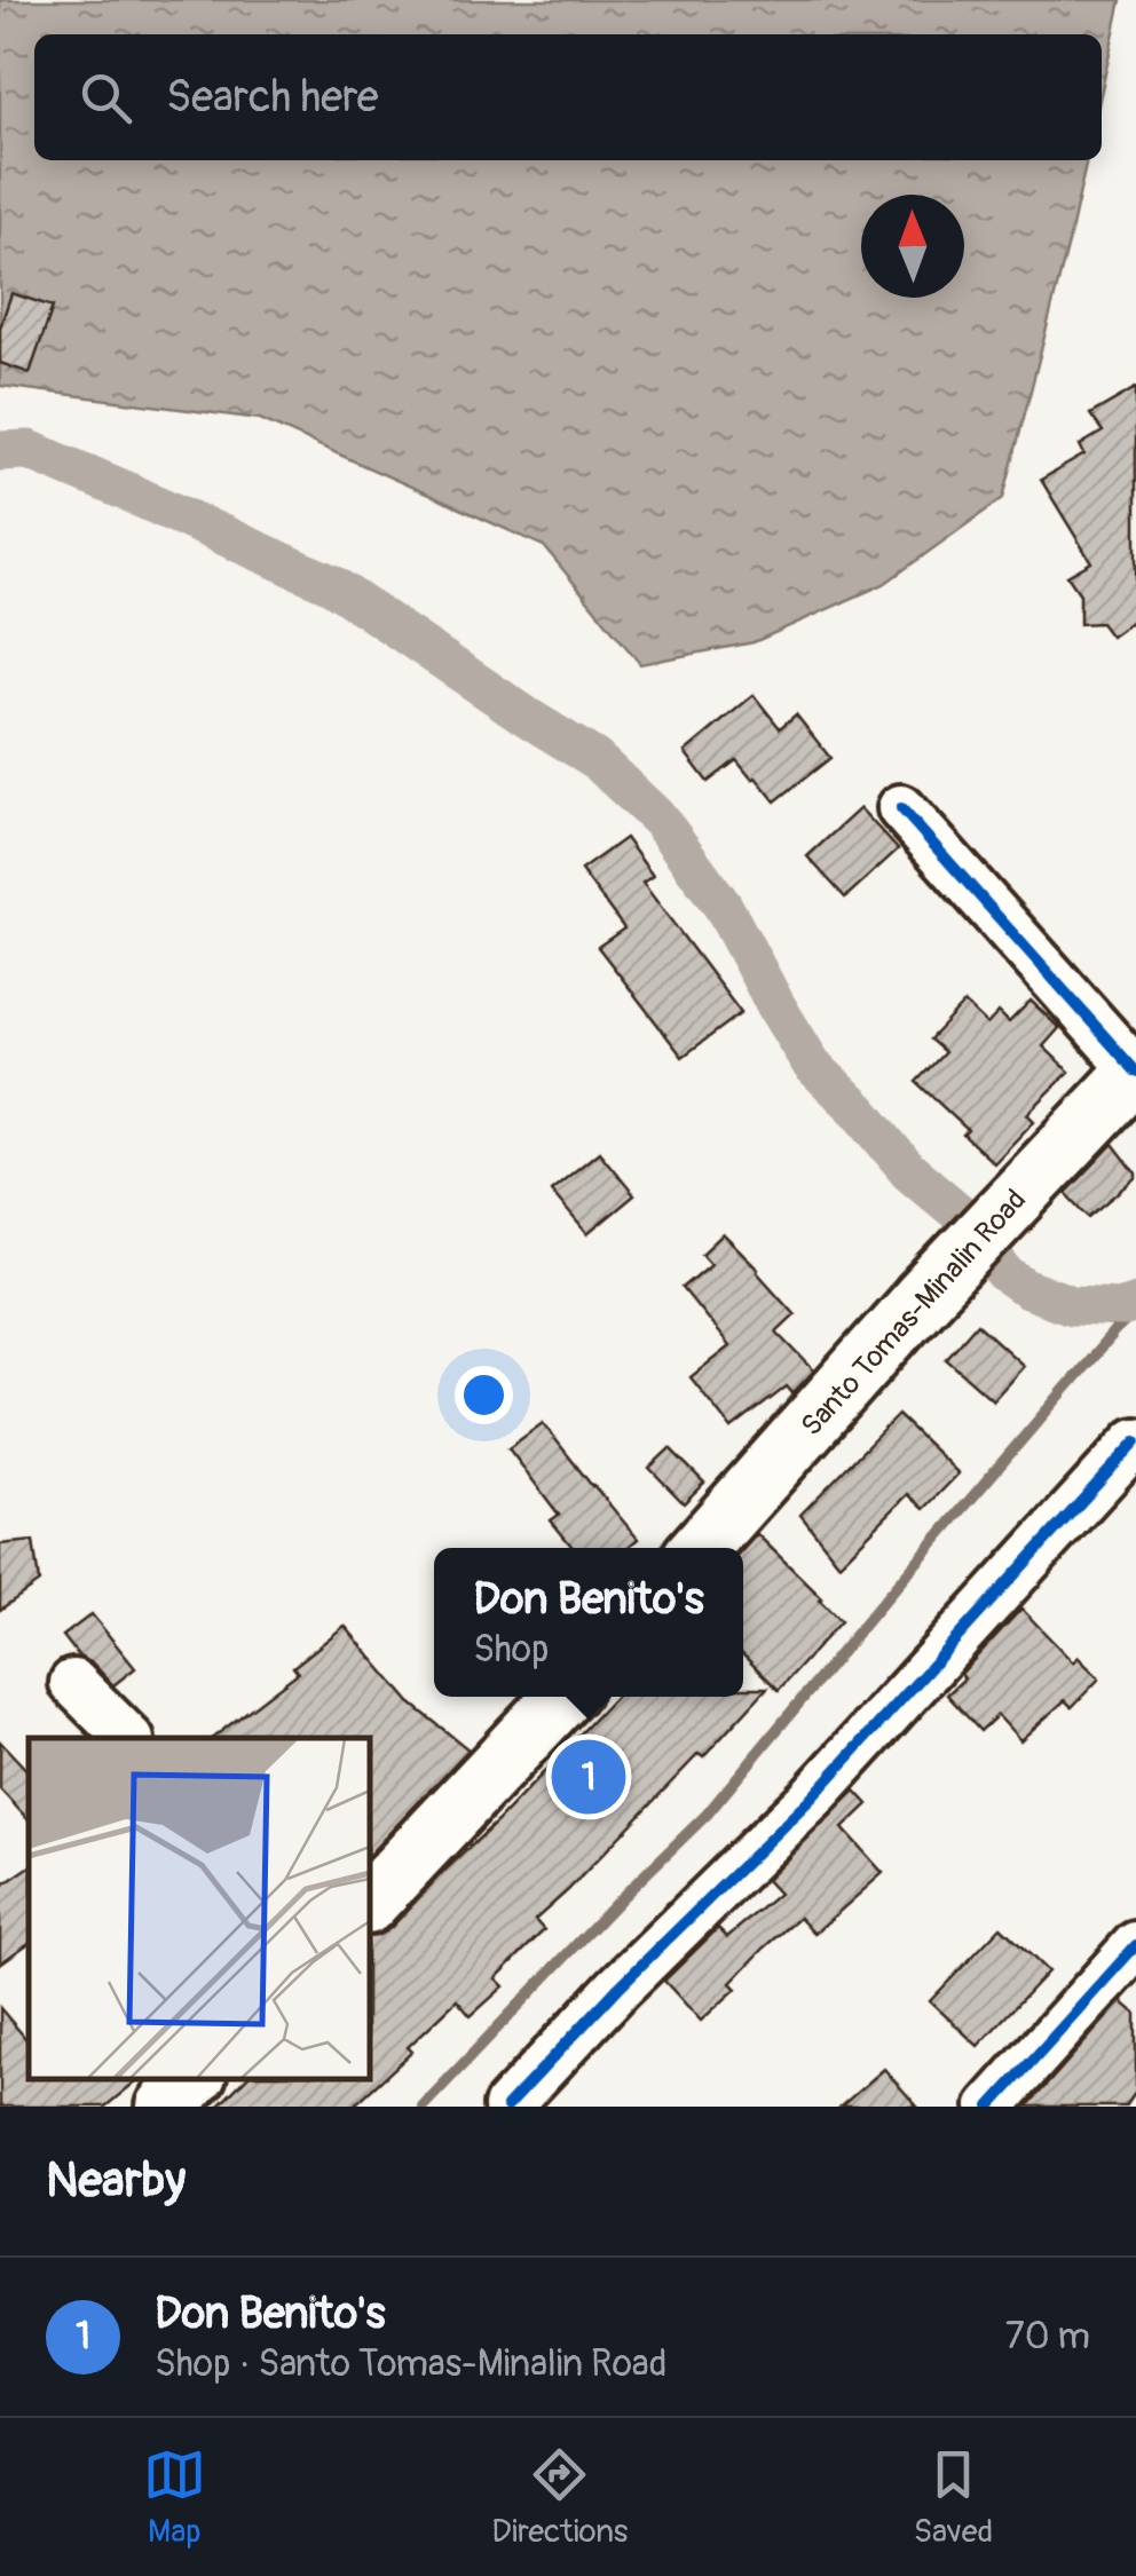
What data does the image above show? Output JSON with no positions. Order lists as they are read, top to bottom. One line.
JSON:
{"streets":{"main road":["Santo Tomas-Minalin Road"]},"north":"top","page":{"search":"Search here","popup":["Don Benito's","Shop"],"pins":"1","heading":"Nearby","list":[{"mark":"1","name":"Don Benito's","note":"Shop · Santo Tomas-Minalin Road","value":"70 m"}],"nav":["Map","Directions","Saved"]}}
